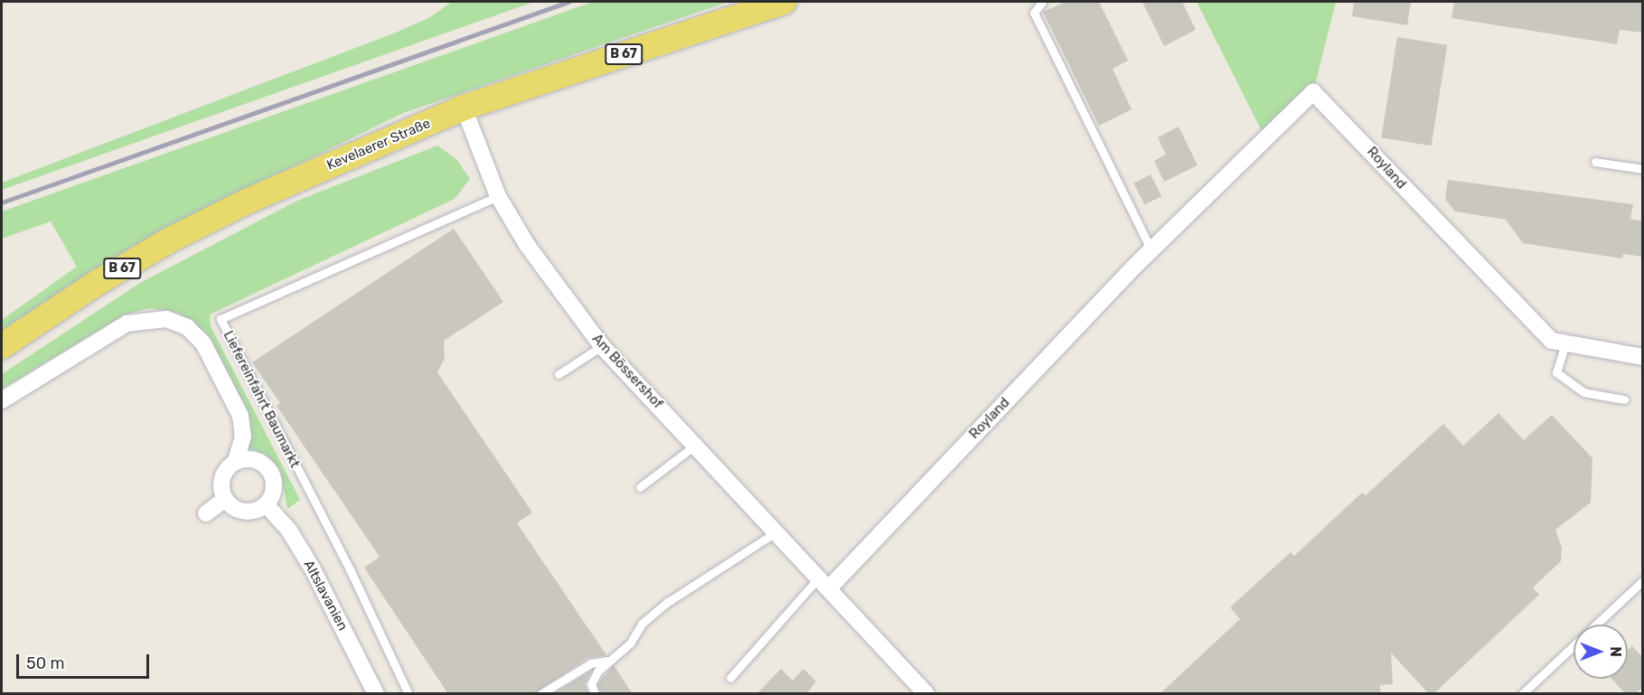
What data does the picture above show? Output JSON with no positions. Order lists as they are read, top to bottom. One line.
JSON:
{"streets":{"main road":["B 67","Kevelaerer Straße"],"street":["Royland","Am Bössershof","Altslavanien"],"lane":["Liefereinfahrt Baumarkt"]},"crossings":[["Kevelaerer Straße","Am Bössershof"],["Royland","Am Bössershof"],["Am Bössershof","Liefereinfahrt Baumarkt"]],"scale_bar":"50 m","north":"right"}
